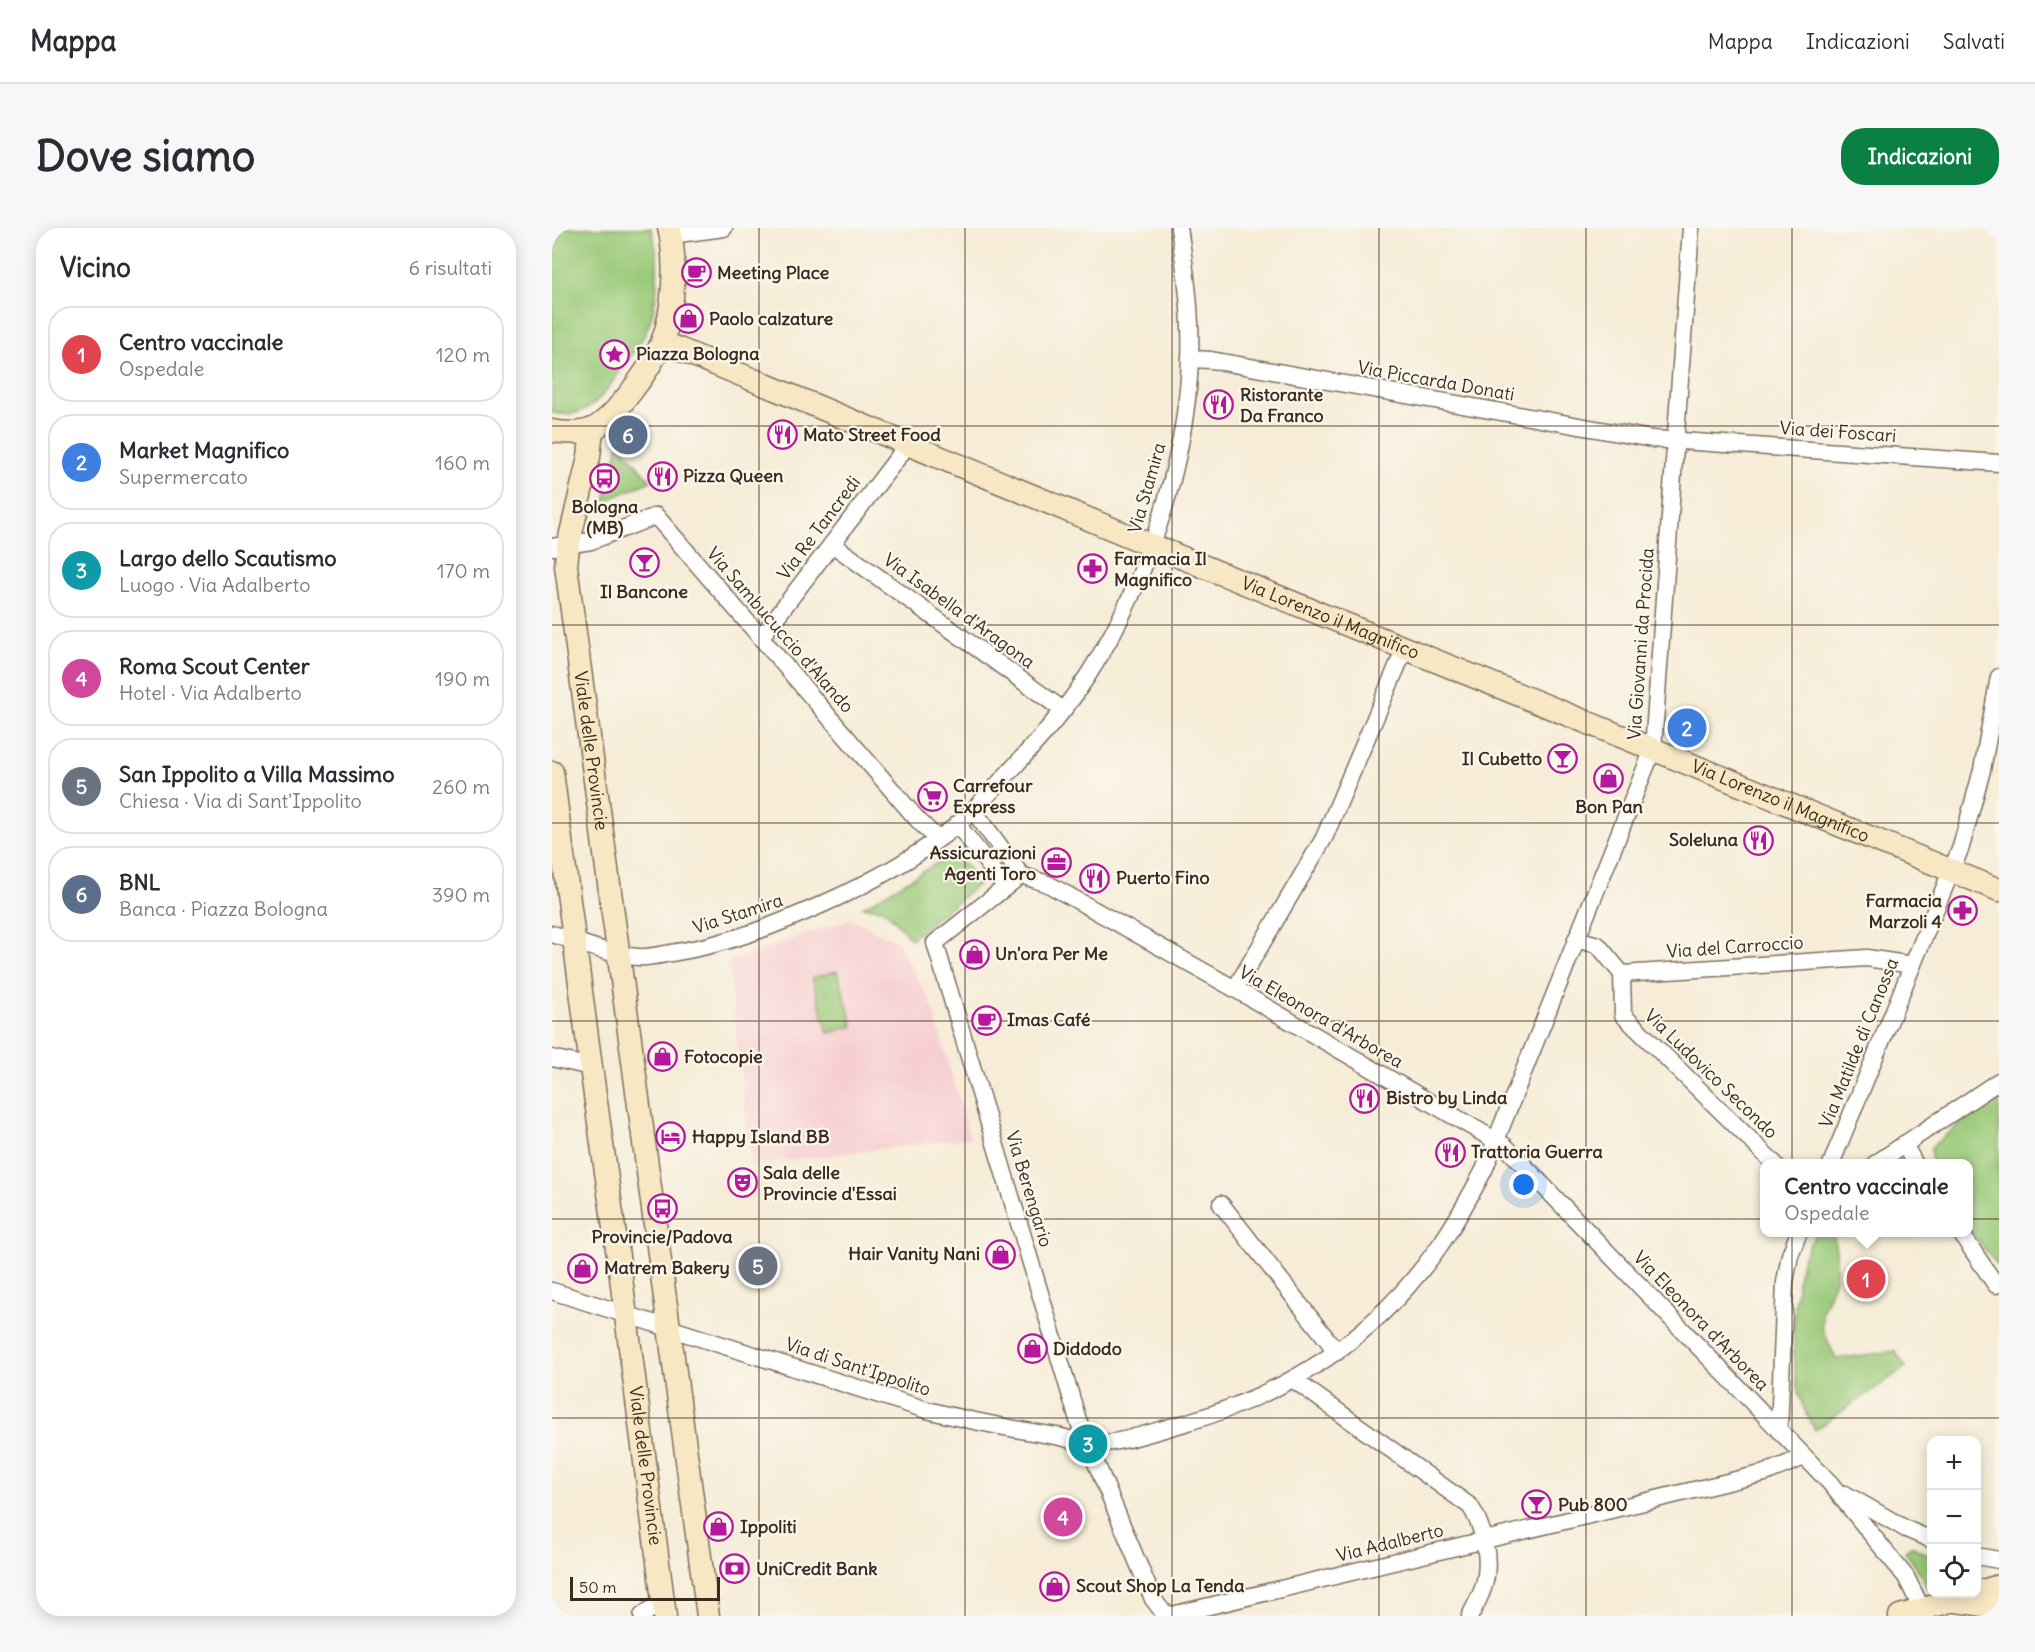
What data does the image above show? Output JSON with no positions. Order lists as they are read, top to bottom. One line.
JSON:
{"streets":{"street":["Via Piccarda Donati","Via dei Foscari","Via Stamira","Via Re Tancredi","Via Isabella d'Aragona","Via Lorenzo il Magnifico","Via Sambucuccio d'Alando","Via Giovanni da Procida","Viale delle Provincie","Via del Carroccio","Via Eleonora d'Arborea","Via Matilde di Canossa","Via Ludovico Secondo","Via Berengario","Via di Sant'Ippolito","Via Adalberto"]},"crossings":[["Via Piccarda Donati","Via dei Foscari"],["Via Piccarda Donati","Via Stamira"],["Via Piccarda Donati","Via Giovanni da Procida"],["Via dei Foscari","Via Giovanni da Procida"],["Via Stamira","Via Isabella d'Aragona"],["Via Stamira","Via Lorenzo il Magnifico"],["Via Stamira","Via Sambucuccio d'Alando"],["Via Stamira","Viale delle Provincie"],["Via Re Tancredi","Via Isabella d'Aragona"],["Via Re Tancredi","Via Lorenzo il Magnifico"],["Via Re Tancredi","Via Sambucuccio d'Alando"],["Via Lorenzo il Magnifico","Via Giovanni da Procida"],["Via Lorenzo il Magnifico","Via Matilde di Canossa"],["Via Sambucuccio d'Alando","Viale delle Provincie"],["Via Giovanni da Procida","Via Eleonora d'Arborea"],["Viale delle Provincie","Via di Sant'Ippolito"],["Via del Carroccio","Via Matilde di Canossa"],["Via del Carroccio","Via Ludovico Secondo"],["Via Eleonora d'Arborea","Via Adalberto"],["Via Berengario","Via di Sant'Ippolito"],["Via Berengario","Via Adalberto"],["Via di Sant'Ippolito","Via Adalberto"]],"places":{"cafe":["Meeting Place","Imas Café"],"shop":["Paolo calzature","Bon Pan","Un'ora Per Me","Fotocopie","Hair Vanity Nani","Matrem Bakery","Diddodo","Ippoliti","Scout Shop La Tenda"],"place":["Piazza Bologna"],"restaurant":["Ristorante Da Franco","Mato Street Food","Pizza Queen","Soleluna","Puerto Fino","Bistro by Linda","Trattoria Guerra"],"bus stop":["Bologna (MB)","Provincie/Padova"],"bar":["Il Bancone","Il Cubetto","Pub 800"],"pharmacy":["Farmacia Il Magnifico","Farmacia Marzoli 4"],"supermarket":["Carrefour Express"],"office":["Assicurazioni Agenti Toro"],"hotel":["Happy Island BB"],"theatre":["Sala delle Provincie d'Essai"],"bank":["UniCredit Bank"]},"scale_bar":"50 m","page":{"header":"Mappa","nav":["Mappa","Indicazioni","Salvati"],"buttons":"Indicazioni","title":"Dove siamo","heading":["Vicino","6 risultati"],"list":[{"mark":"1","name":"Centro vaccinale","note":"Ospedale","value":"120 m"},{"mark":"2","name":"Market Magnifico","note":"Supermercato","value":"160 m"},{"mark":"3","name":"Largo dello Scautismo","note":"Luogo · Via Adalberto","value":"170 m"},{"mark":"4","name":"Roma Scout Center","note":"Hotel · Via Adalberto","value":"190 m"},{"mark":"5","name":"San Ippolito a Villa Massimo","note":"Chiesa · Via di Sant'Ippolito","value":"260 m"},{"mark":"6","name":"BNL","note":"Banca · Piazza Bologna","value":"390 m"}],"pins":["6","2","5","1","3","4"],"popup":["Centro vaccinale","Ospedale"],"map_buttons":["+","−"],"scale":"50 m"}}
